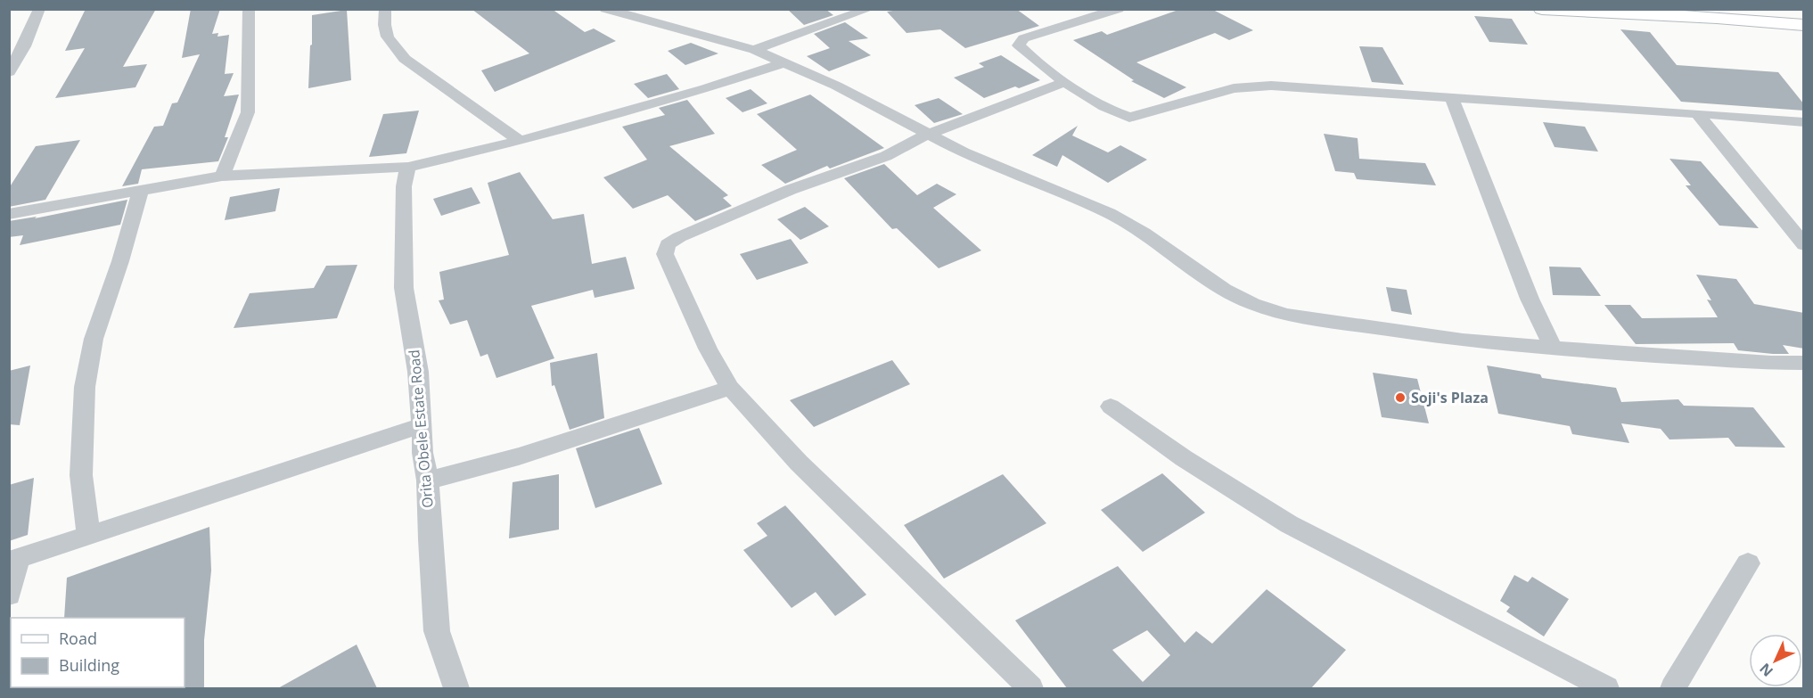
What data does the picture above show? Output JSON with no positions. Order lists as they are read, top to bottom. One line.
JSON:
{"streets":{"street":["Orita Obele Estate Road"]},"places":["Soji's Plaza"],"legend":["Road","Building"],"north":"bottom left"}
